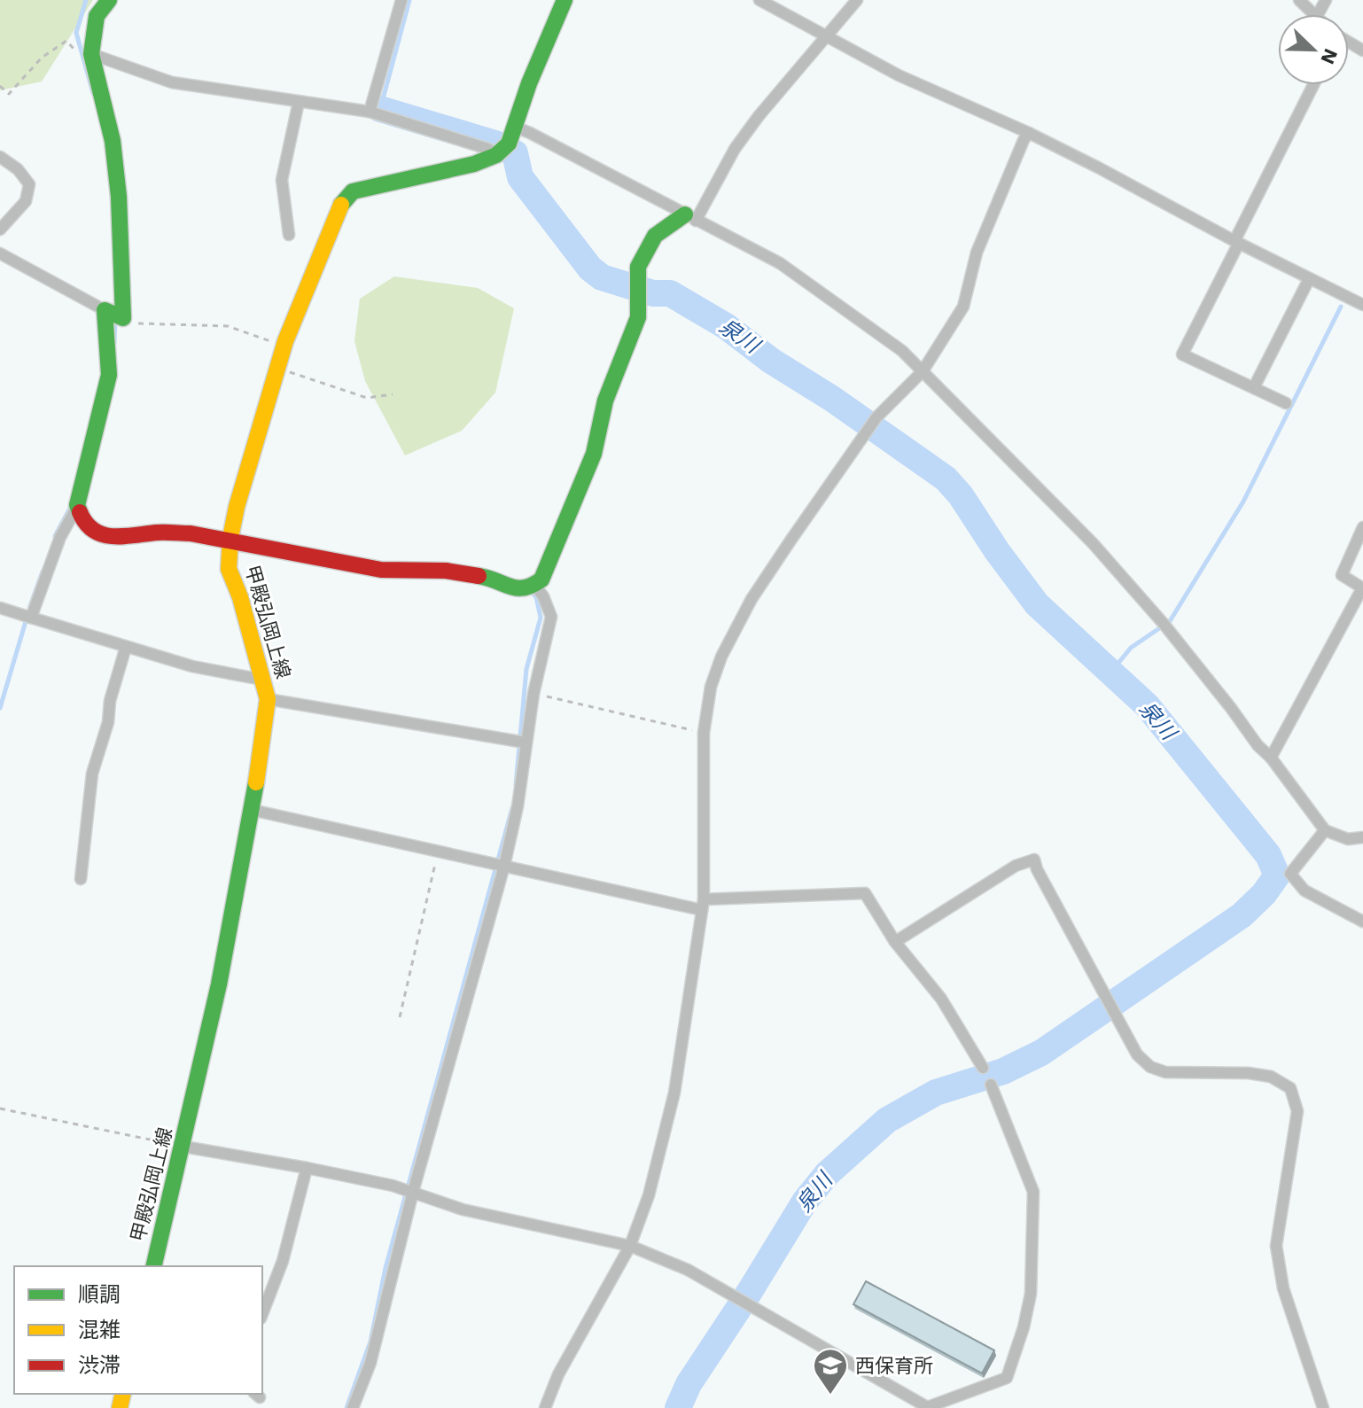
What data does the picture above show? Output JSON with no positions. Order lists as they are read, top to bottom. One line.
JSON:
{"streets":{"main road":["甲殿弘岡上線"]},"water":["泉川"],"places":{"school or university":["西保育所"]},"legend":["順調","混雑","渋滞"],"north":"bottom right"}
